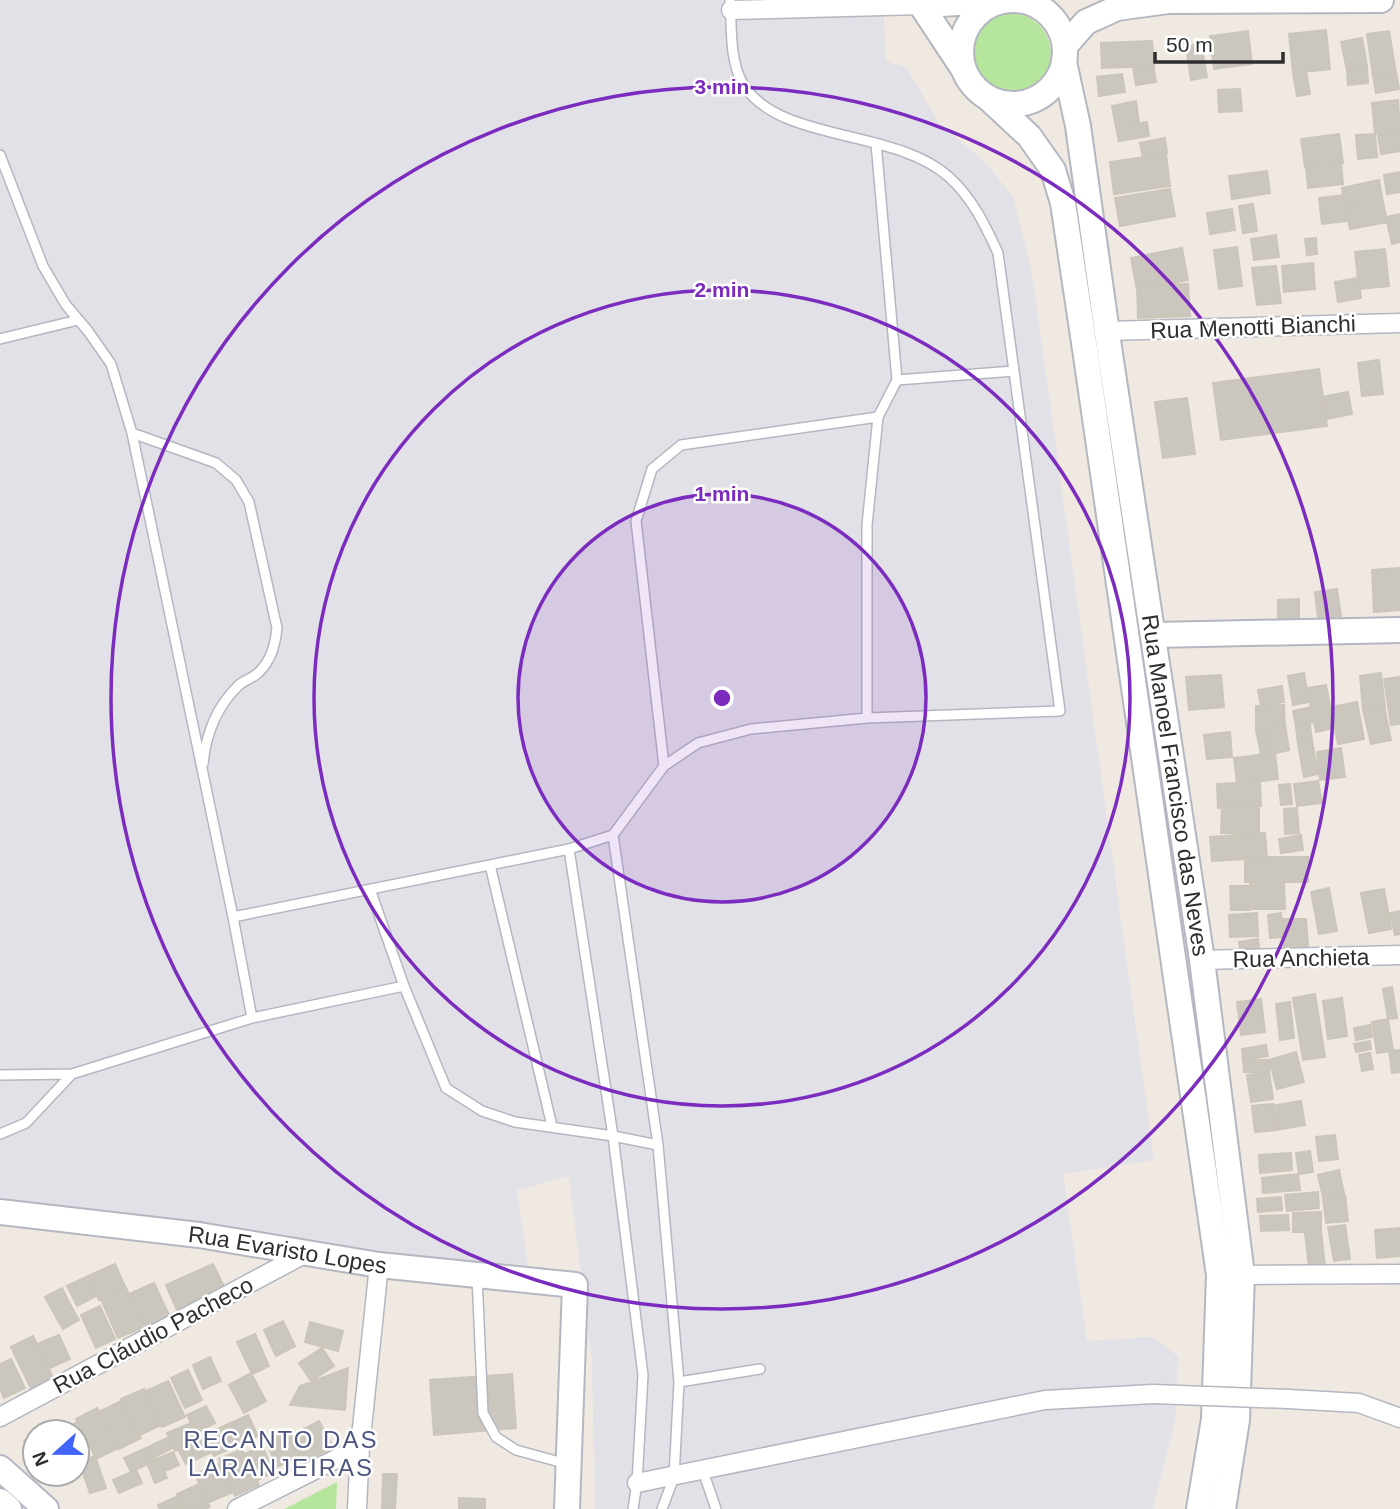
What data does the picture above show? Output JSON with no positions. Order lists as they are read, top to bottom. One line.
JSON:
{"streets":{"main road":["Rua Manoel Francisco das Neves","Rua Evaristo Lopes"],"street":["Rua Menotti Bianchi","Rua Anchieta","Rua Cláudio Pacheco"]},"crossings":[["Rua Menotti Bianchi","Rua Manoel Francisco das Neves"],["Rua Manoel Francisco das Neves","Rua Anchieta"],["Rua Evaristo Lopes","Rua Cláudio Pacheco"]],"districts":["RECANTO DAS LARANJEIRAS"],"scale_bar":"50 m","north":"left","rings":["3 min","2 min","1 min"]}
